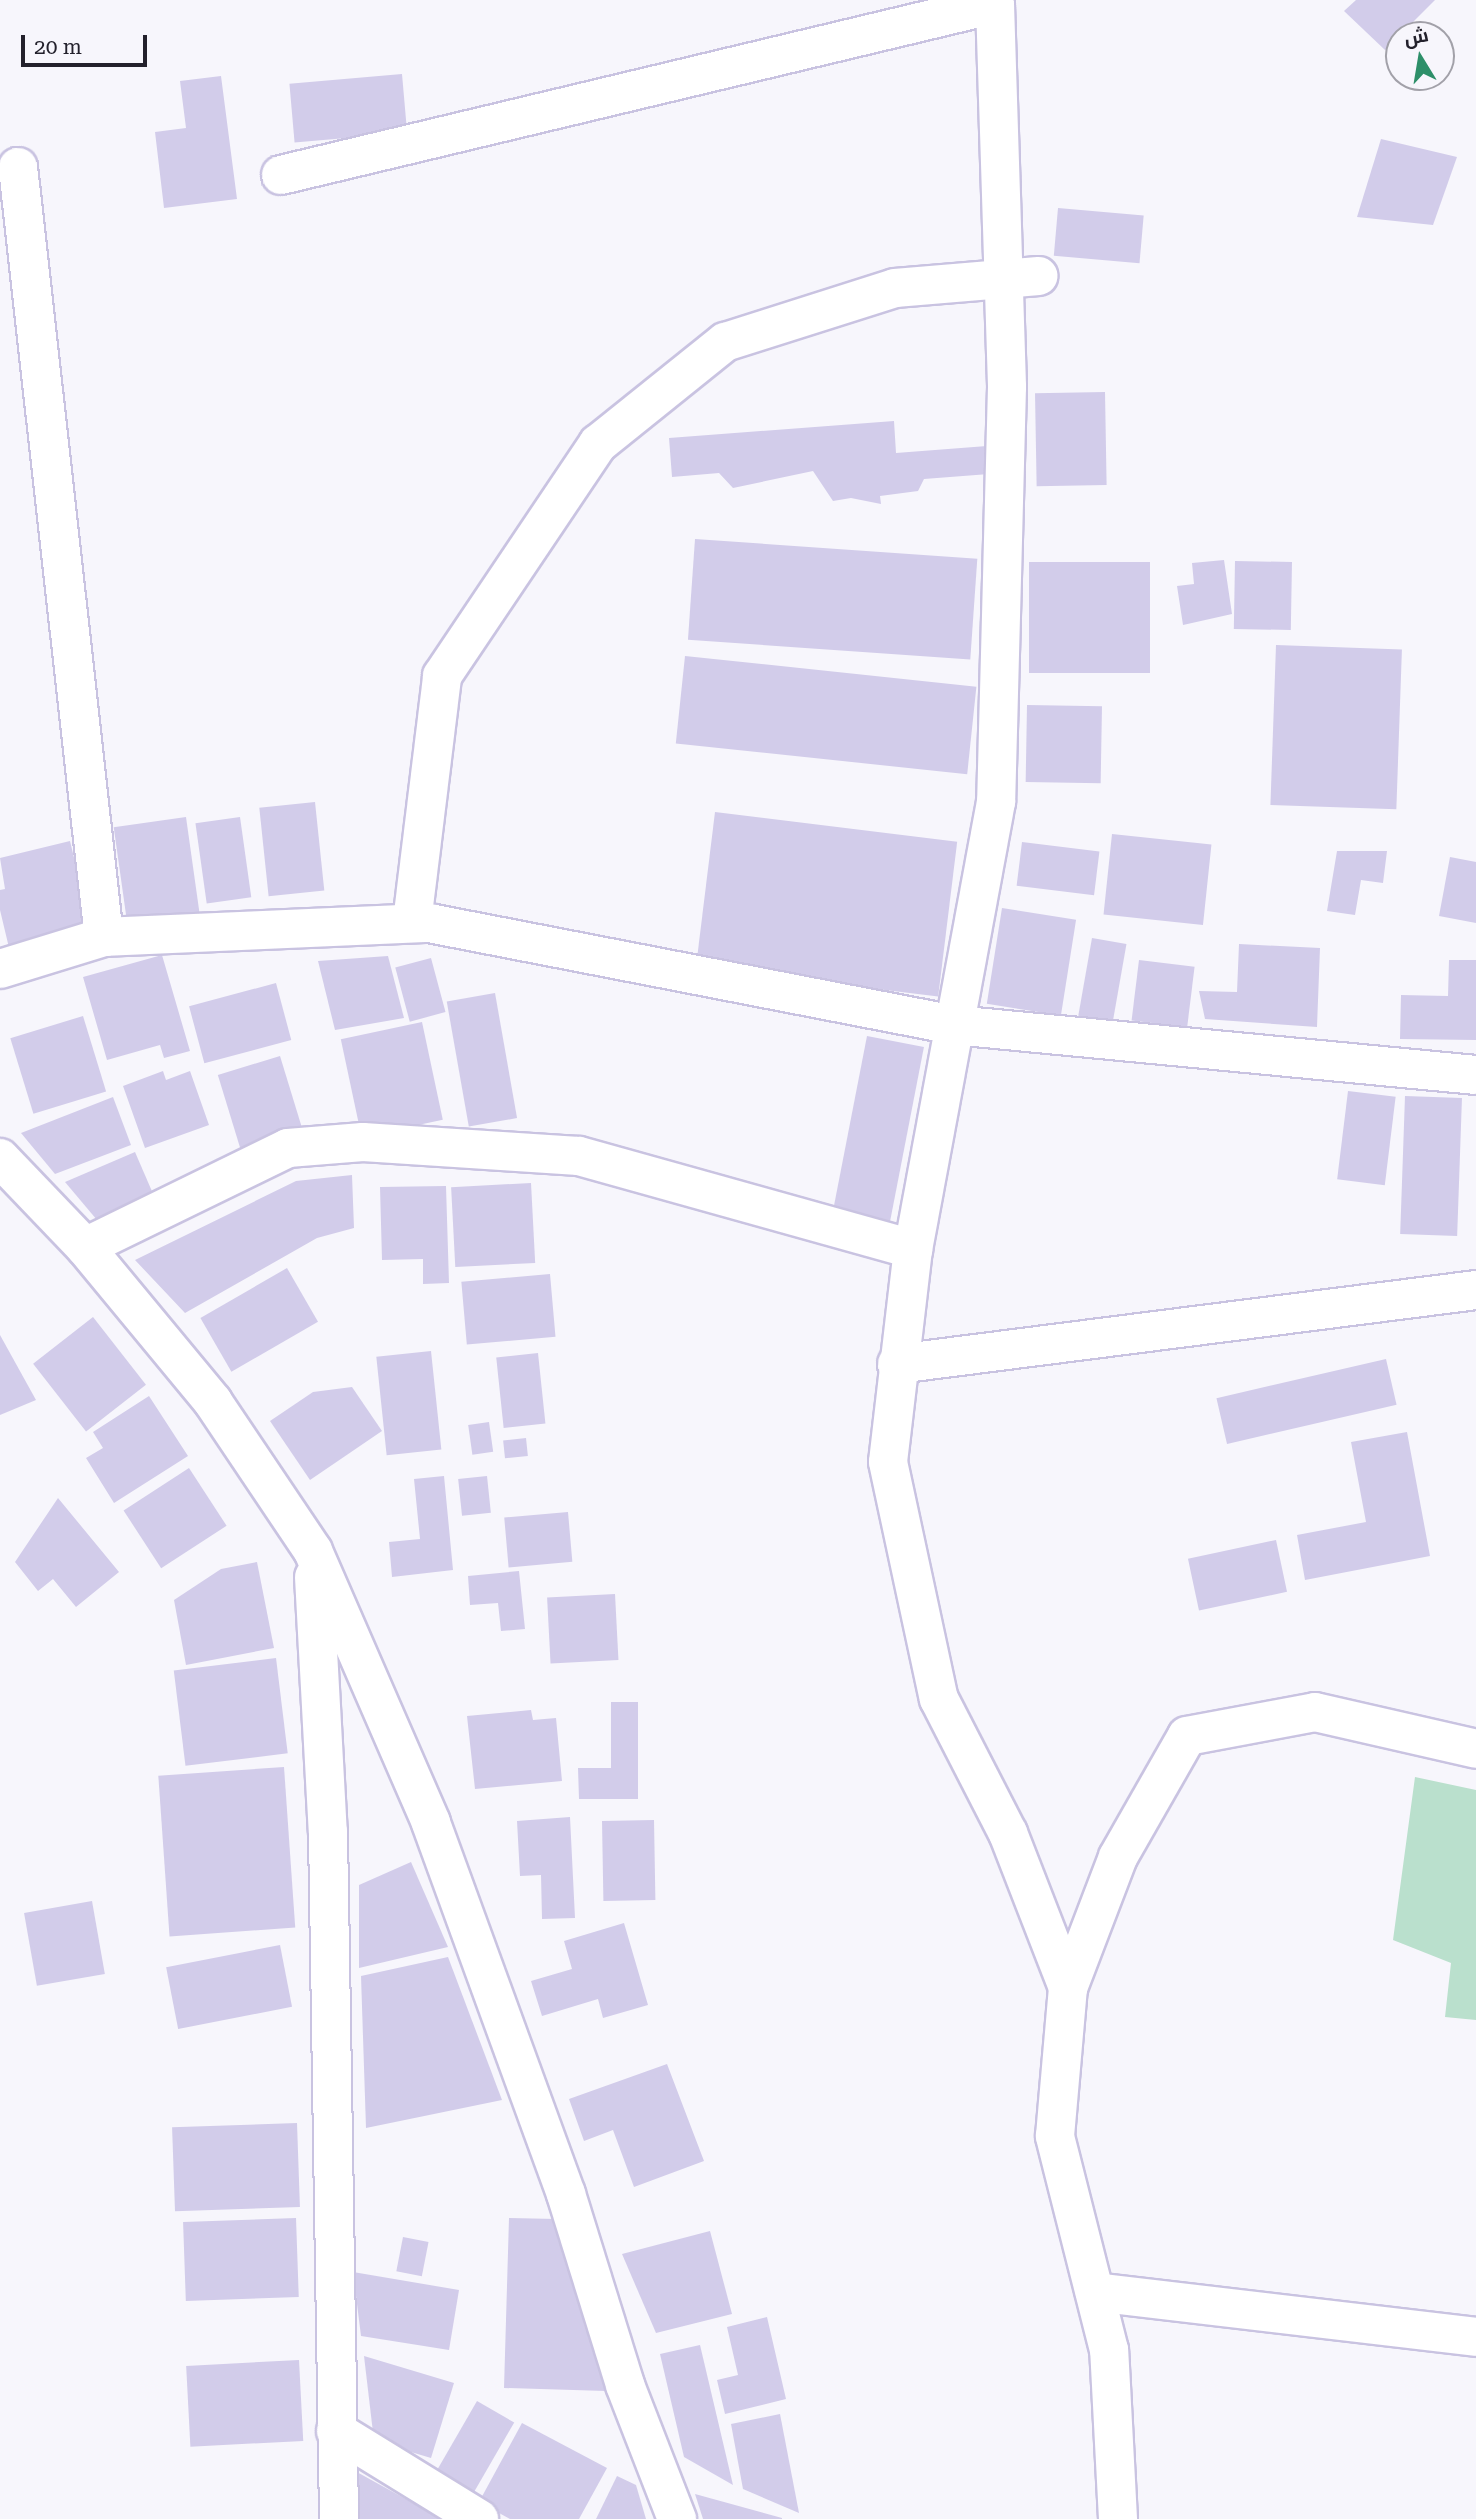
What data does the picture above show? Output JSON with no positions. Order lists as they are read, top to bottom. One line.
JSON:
{"scale_bar":"20 m","north":"top"}
